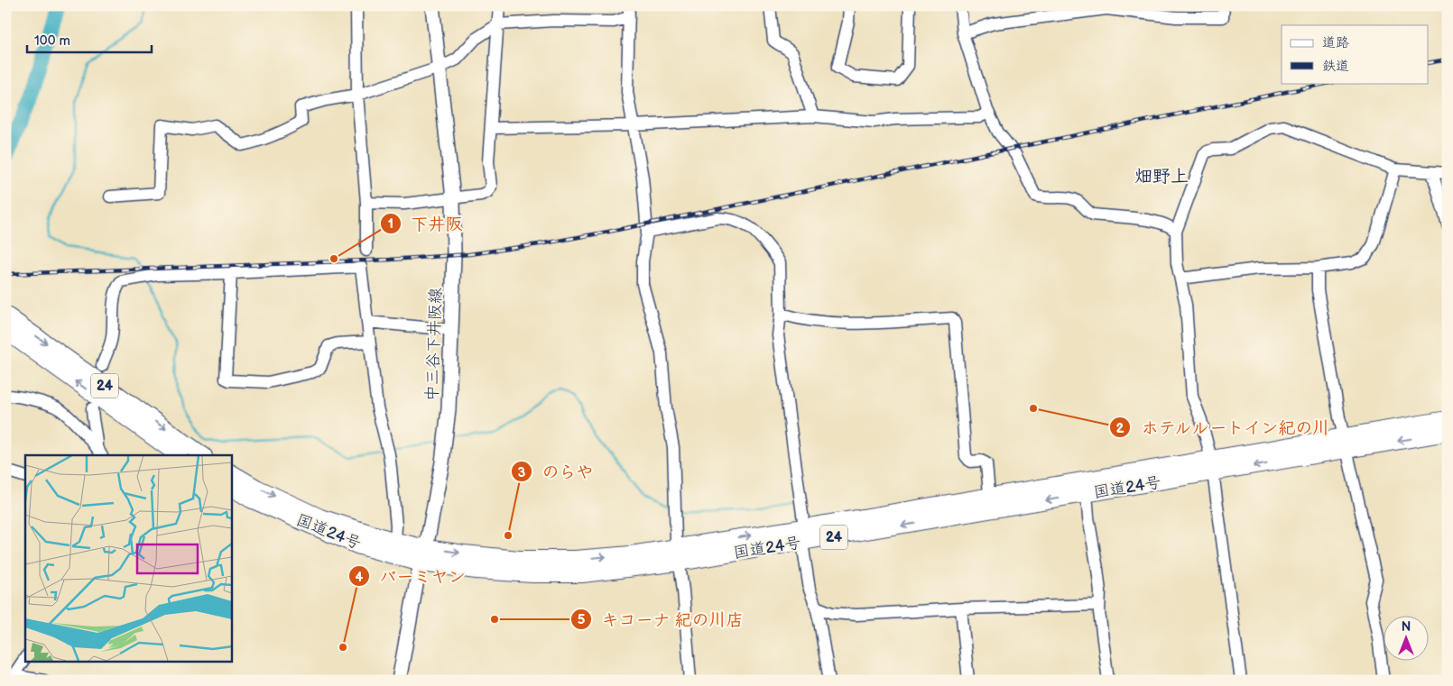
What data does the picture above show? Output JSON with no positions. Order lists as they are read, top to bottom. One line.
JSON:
{"streets":{"highway":["24","国道24号"],"main road":["中三谷下井阪線"]},"crossings":[["中三谷下井阪線","国道24号"]],"districts":["畑野上"],"places":["下井阪","ホテルルートイン紀の川","のらや","キコーナ 紀の川店","バーミヤン"],"legend":["道路","鉄道"],"scale_bar":"100 m","north":"top"}
